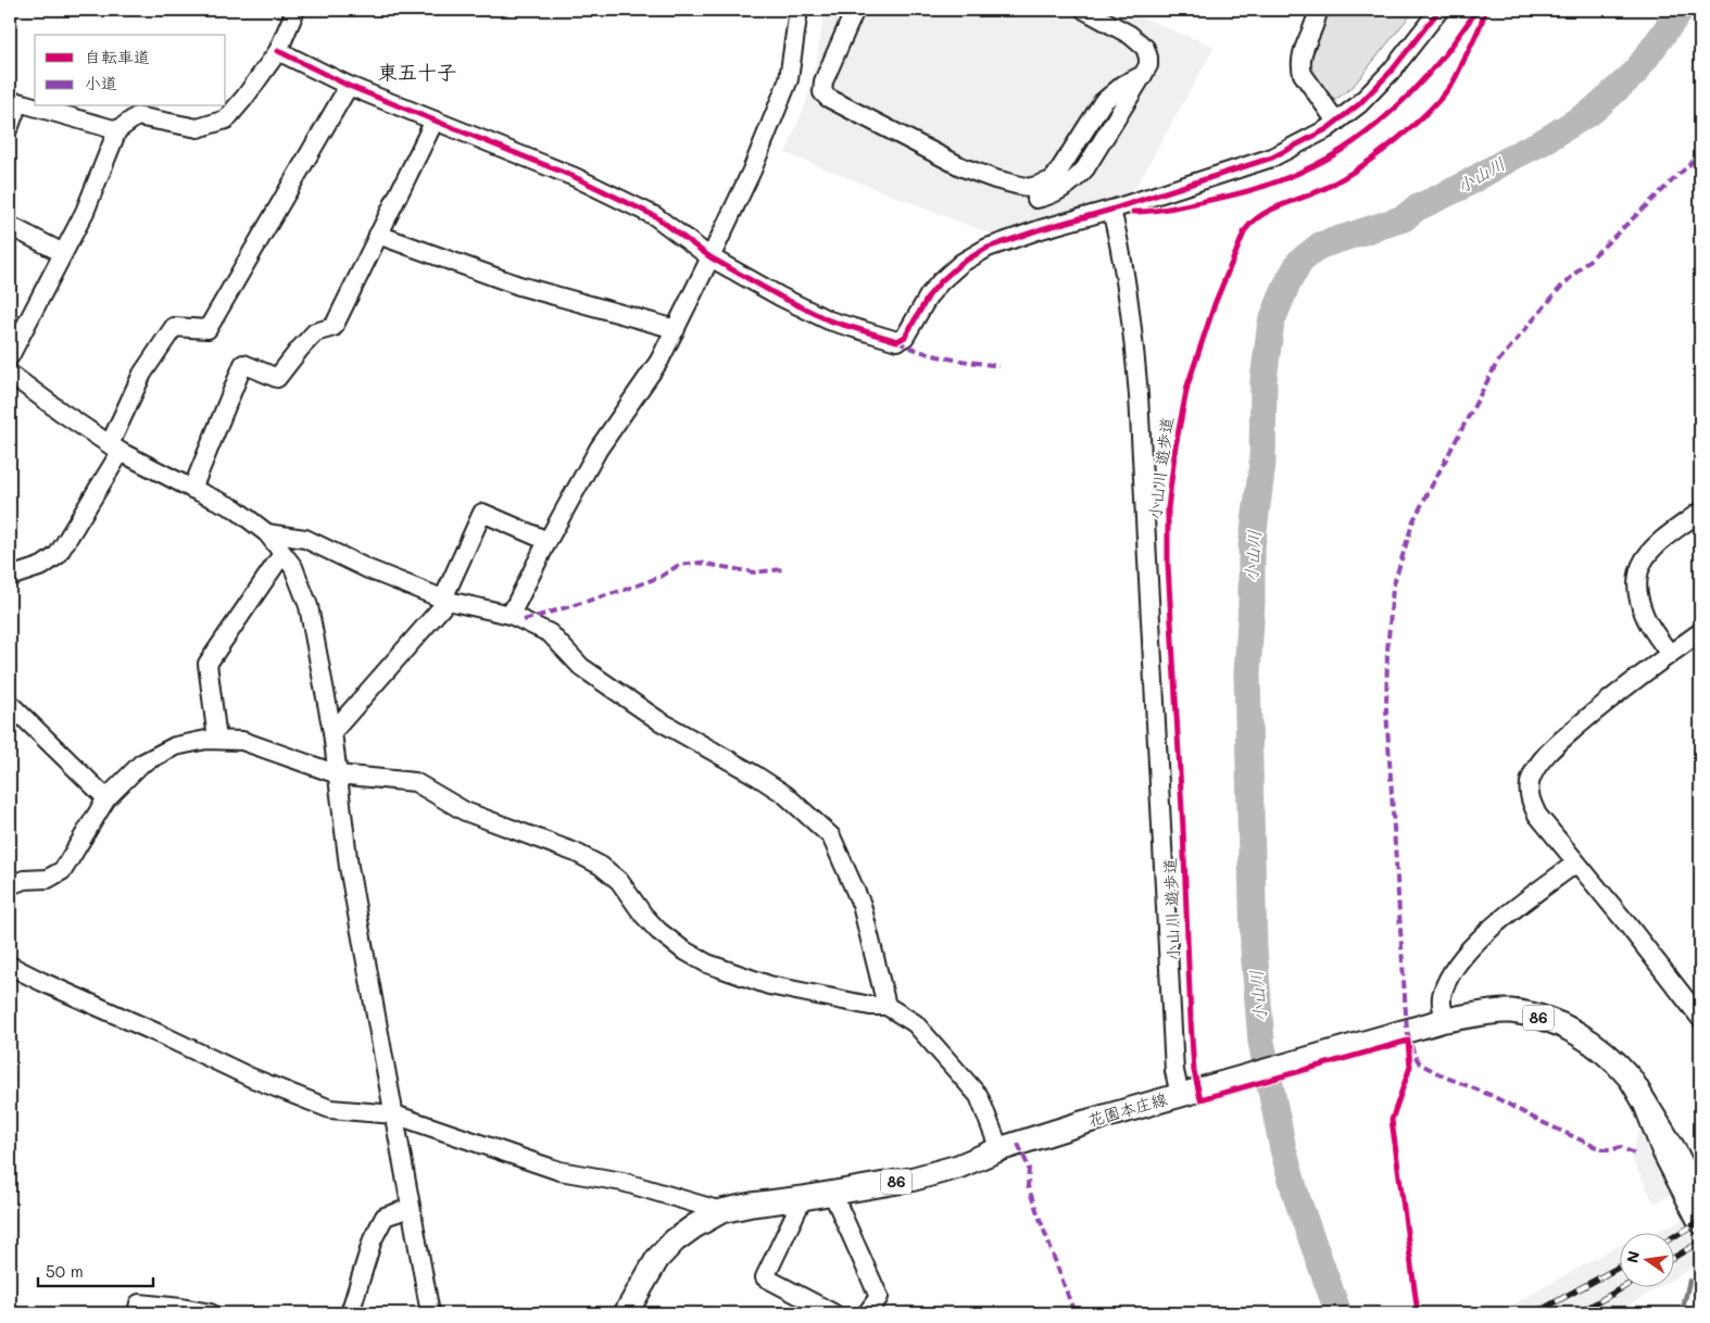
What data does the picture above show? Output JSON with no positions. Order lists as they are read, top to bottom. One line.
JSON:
{"streets":{"main road":["86","花園本庄線"],"cycle path":["小山川 遊歩道"]},"districts":["東五十子"],"water":["小山川"],"legend":["自転車道","小道"],"scale_bar":"50 m","north":"left"}
